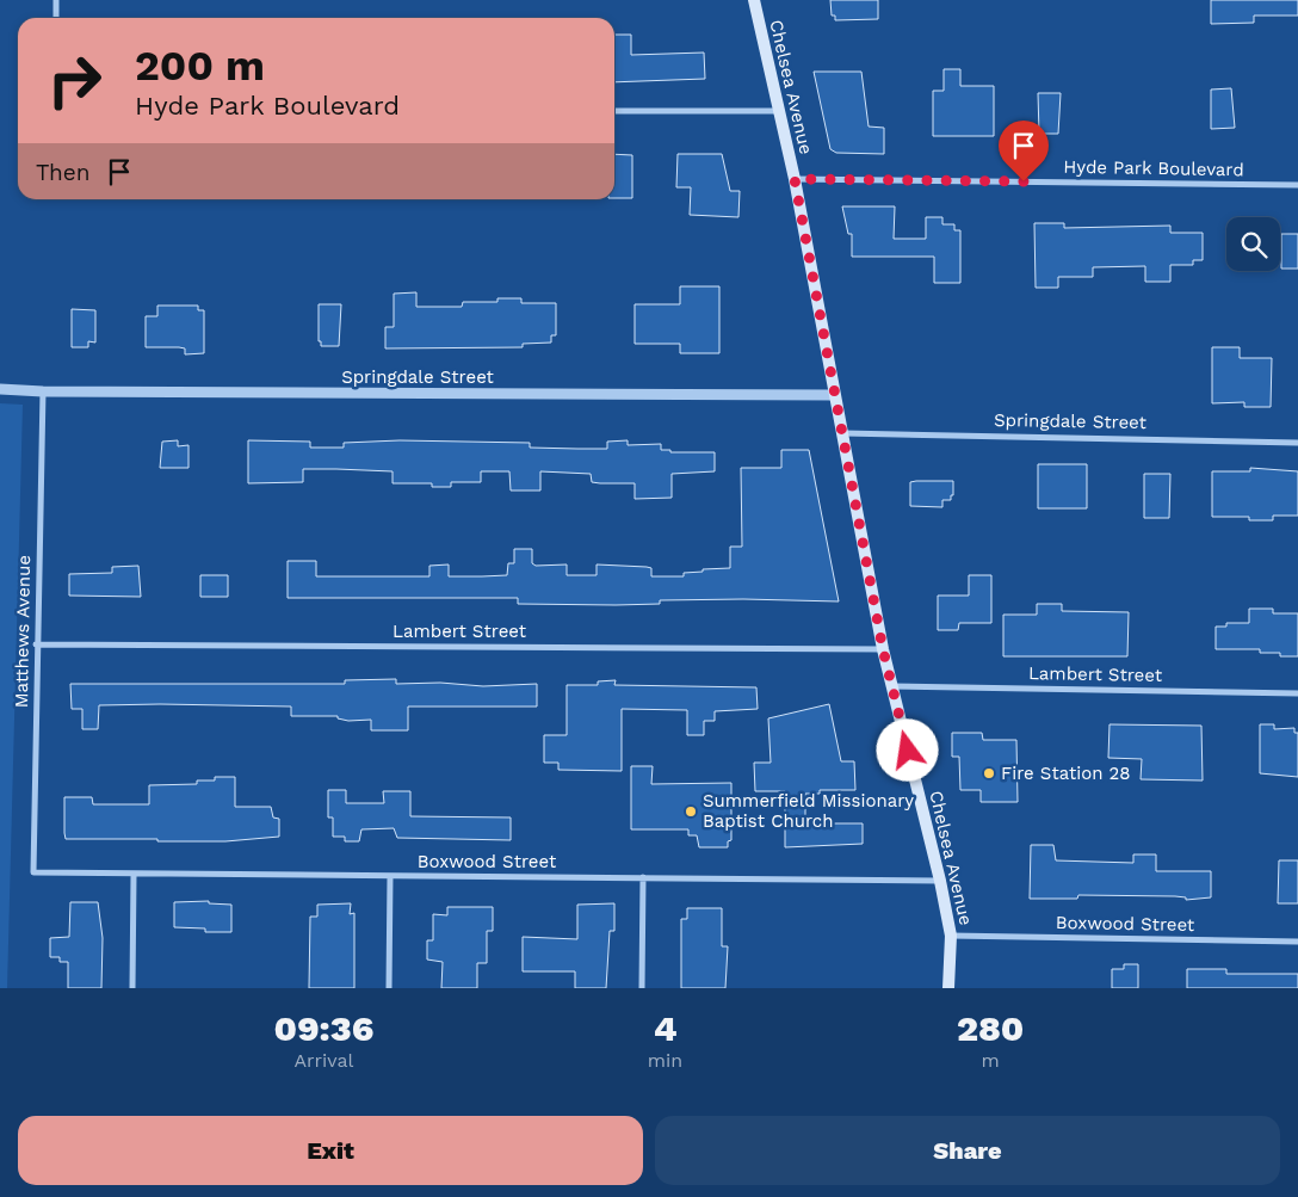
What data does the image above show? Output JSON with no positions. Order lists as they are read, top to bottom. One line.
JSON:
{"streets":{"main road":["Chelsea Avenue"],"street":["Hyde Park Boulevard","Springdale Street","Matthews Avenue","Lambert Street","Boxwood Street"]},"crossings":[["Chelsea Avenue","Hyde Park Boulevard"],["Chelsea Avenue","Springdale Street"],["Chelsea Avenue","Lambert Street"],["Chelsea Avenue","Boxwood Street"],["Springdale Street","Matthews Avenue"],["Matthews Avenue","Lambert Street"],["Matthews Avenue","Boxwood Street"]],"places":["Fire Station 28","Summerfield Missionary Baptist Church"],"page":{"turn":["200 m","Hyde Park Boulevard"],"then":"Then","eta":["09:36","Arrival","4","min","280","m"],"buttons":["Exit","Share"]}}
